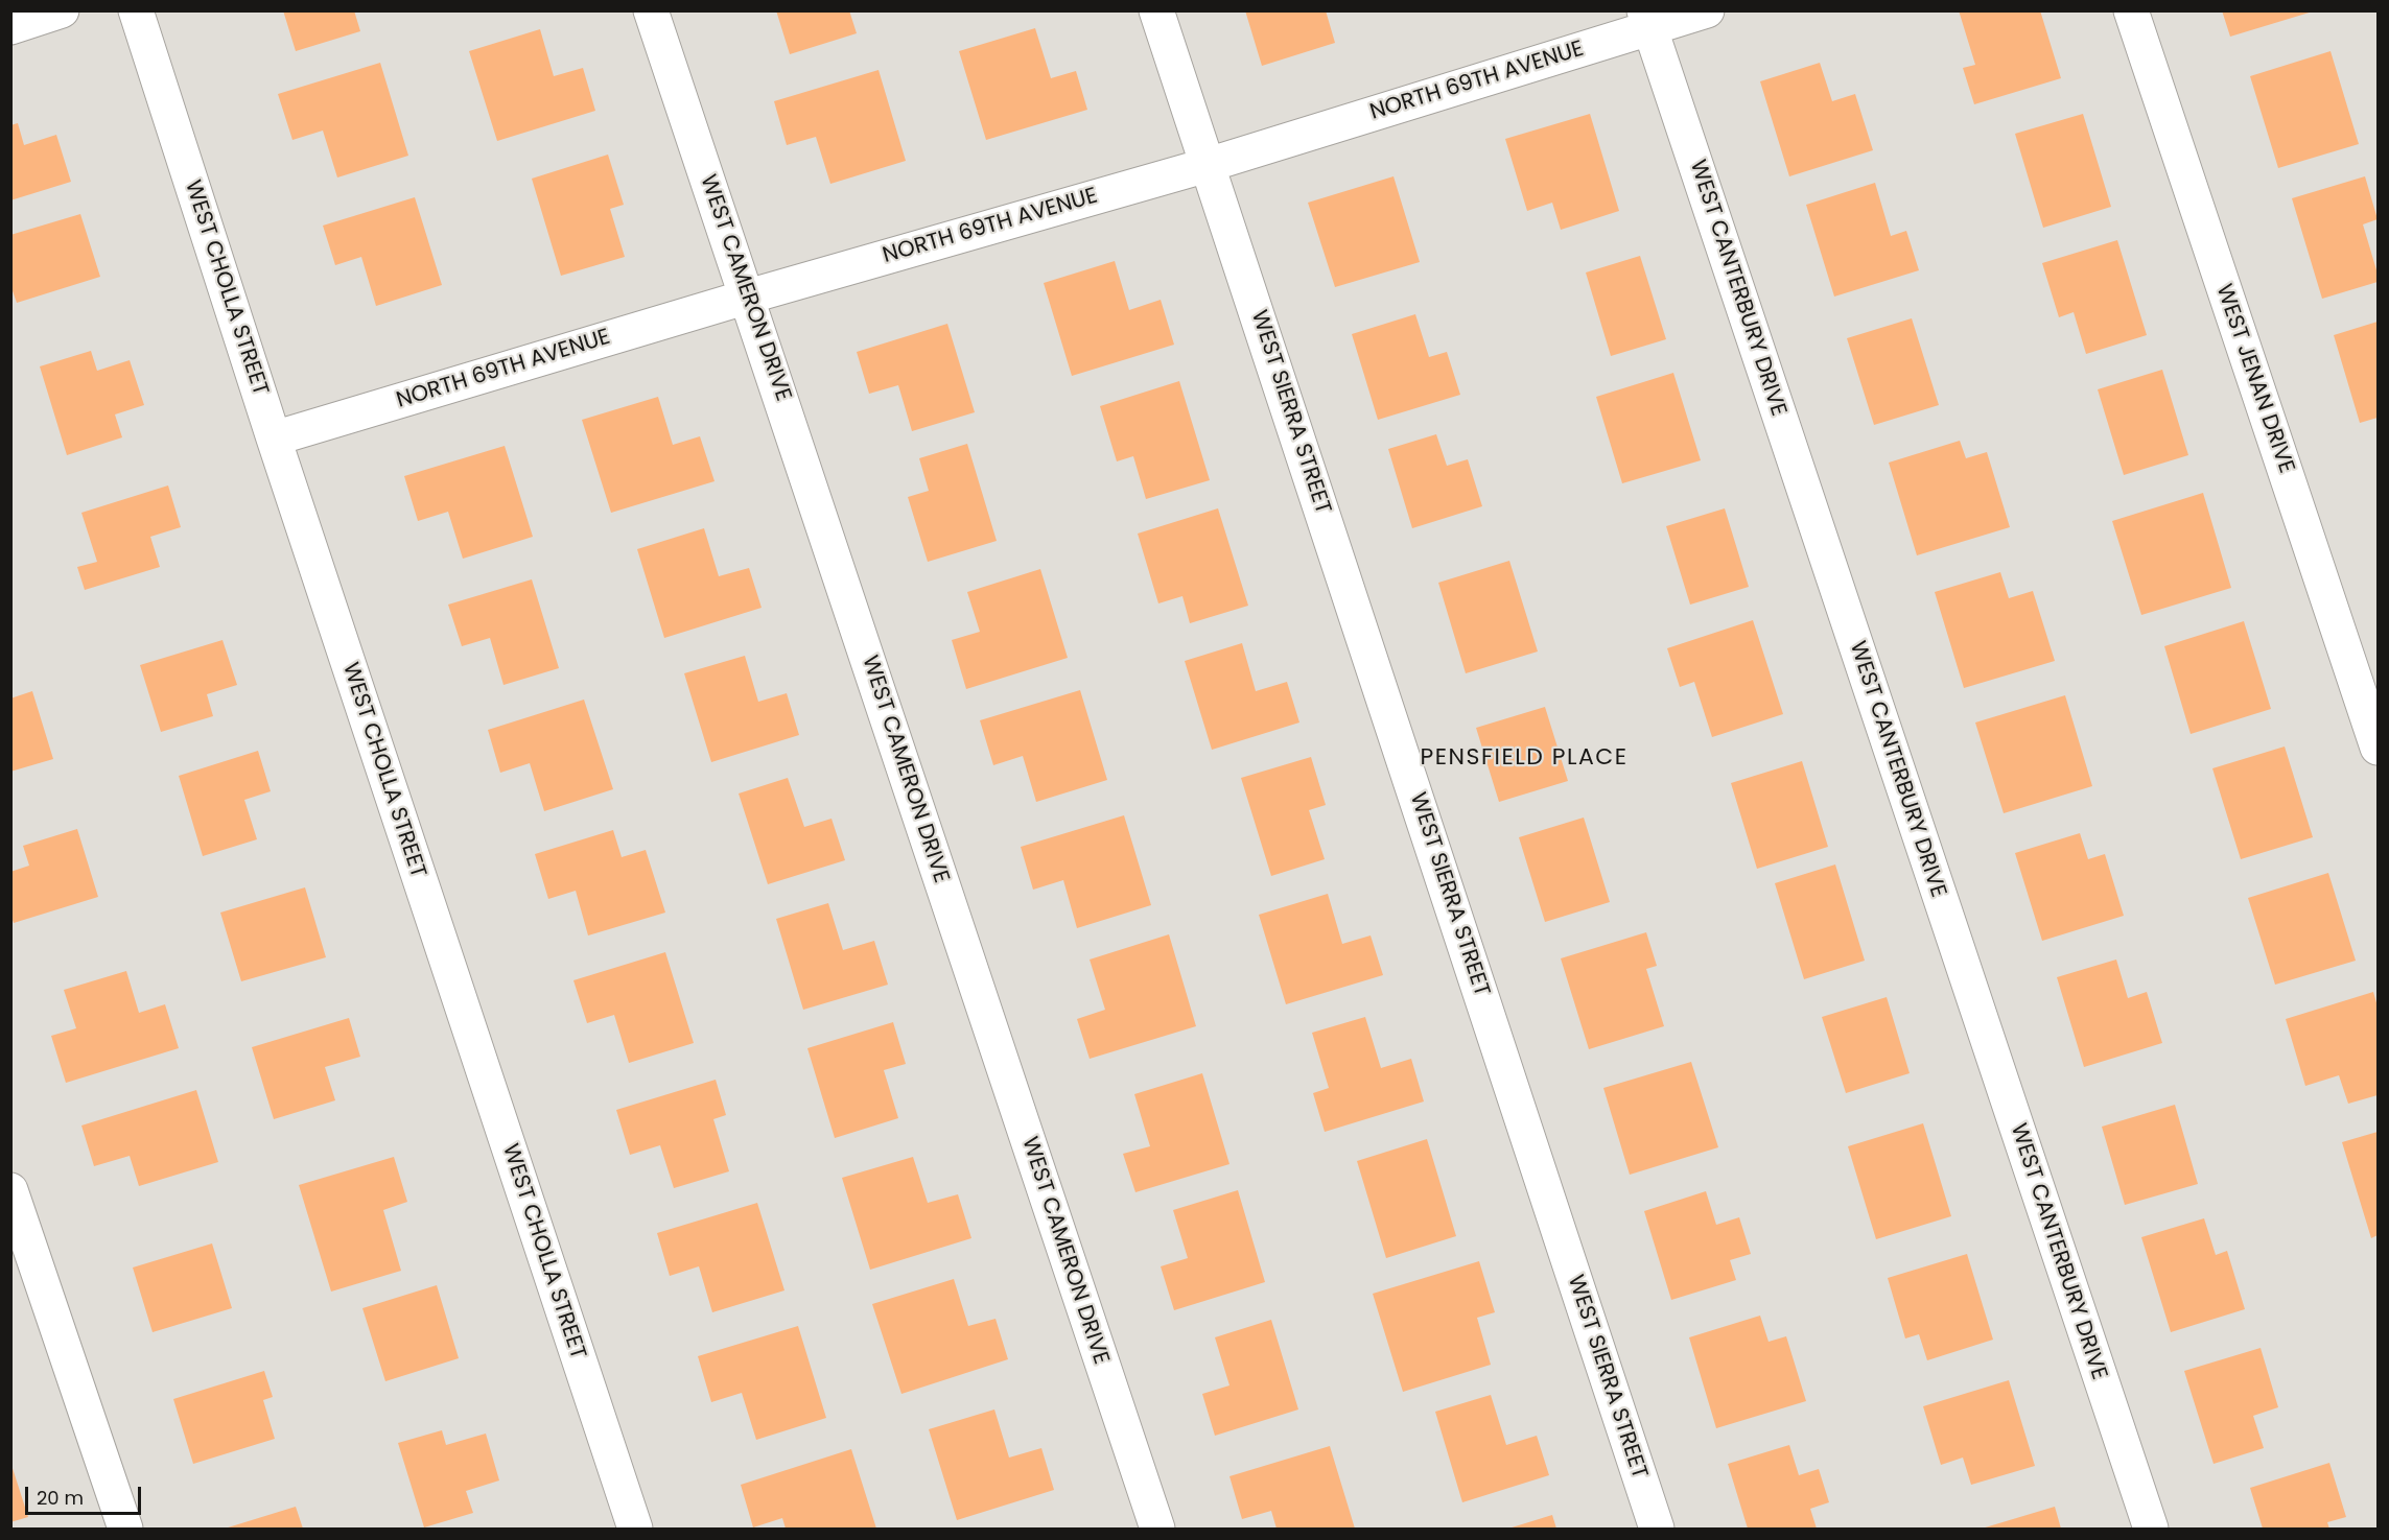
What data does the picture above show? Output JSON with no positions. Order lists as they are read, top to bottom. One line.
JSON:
{"streets":{"street":["NORTH 69TH AVENUE","WEST CHOLLA STREET","WEST CAMERON DRIVE","WEST CANTERBURY DRIVE","WEST JENAN DRIVE","WEST SIERRA STREET"]},"crossings":[["NORTH 69TH AVENUE","WEST CHOLLA STREET"],["NORTH 69TH AVENUE","WEST CAMERON DRIVE"],["NORTH 69TH AVENUE","WEST CANTERBURY DRIVE"],["NORTH 69TH AVENUE","WEST SIERRA STREET"]],"districts":["PENSFIELD PLACE"],"scale_bar":"20 m"}
